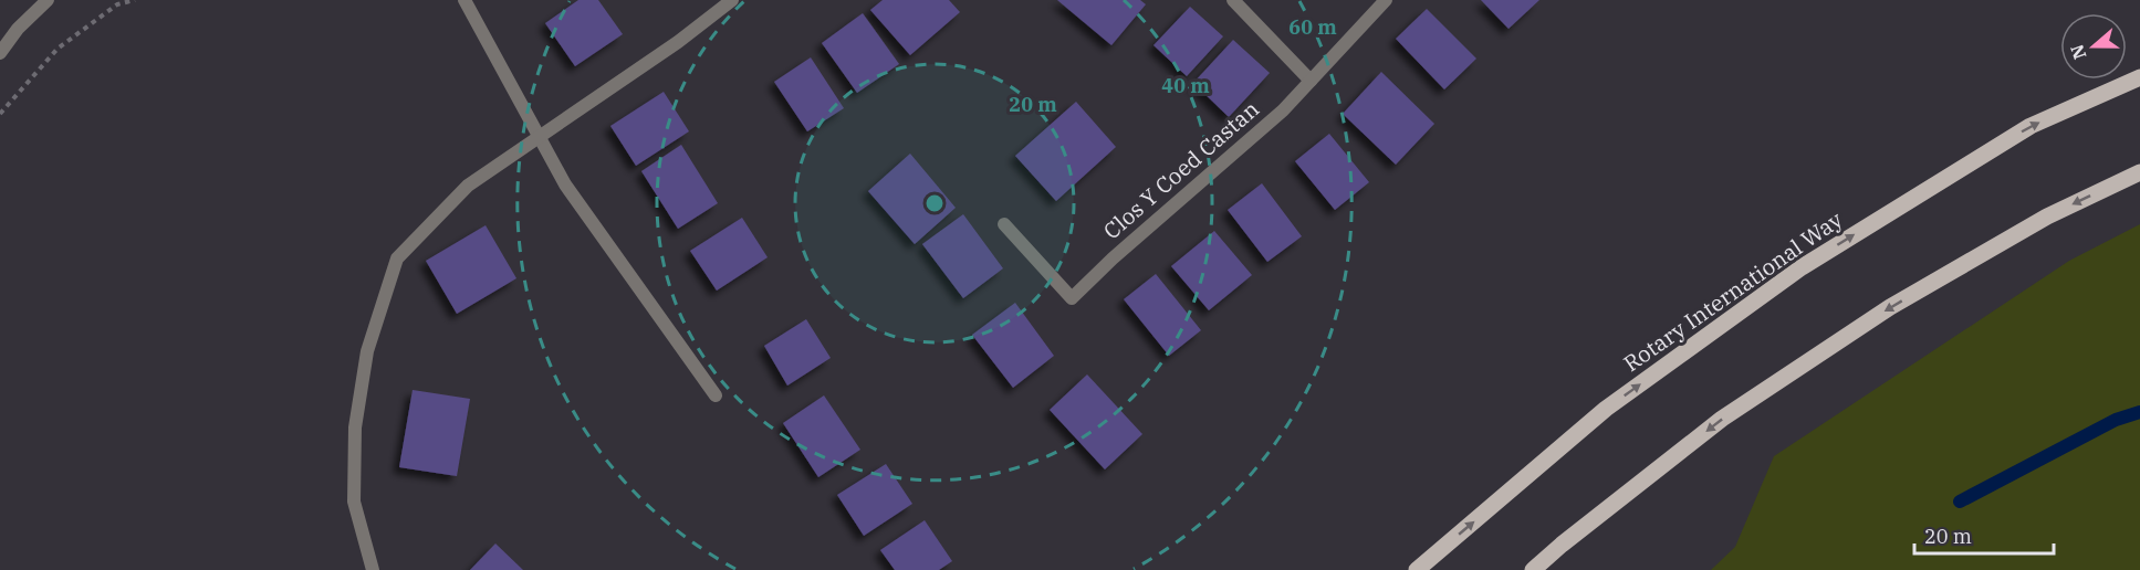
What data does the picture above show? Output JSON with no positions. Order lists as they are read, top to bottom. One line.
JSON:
{"streets":{"main road":["Rotary International Way"],"street":["Clos Y Coed Castan"]},"scale_bar":"20 m","north":"left","rings":["60 m","40 m","20 m"]}
